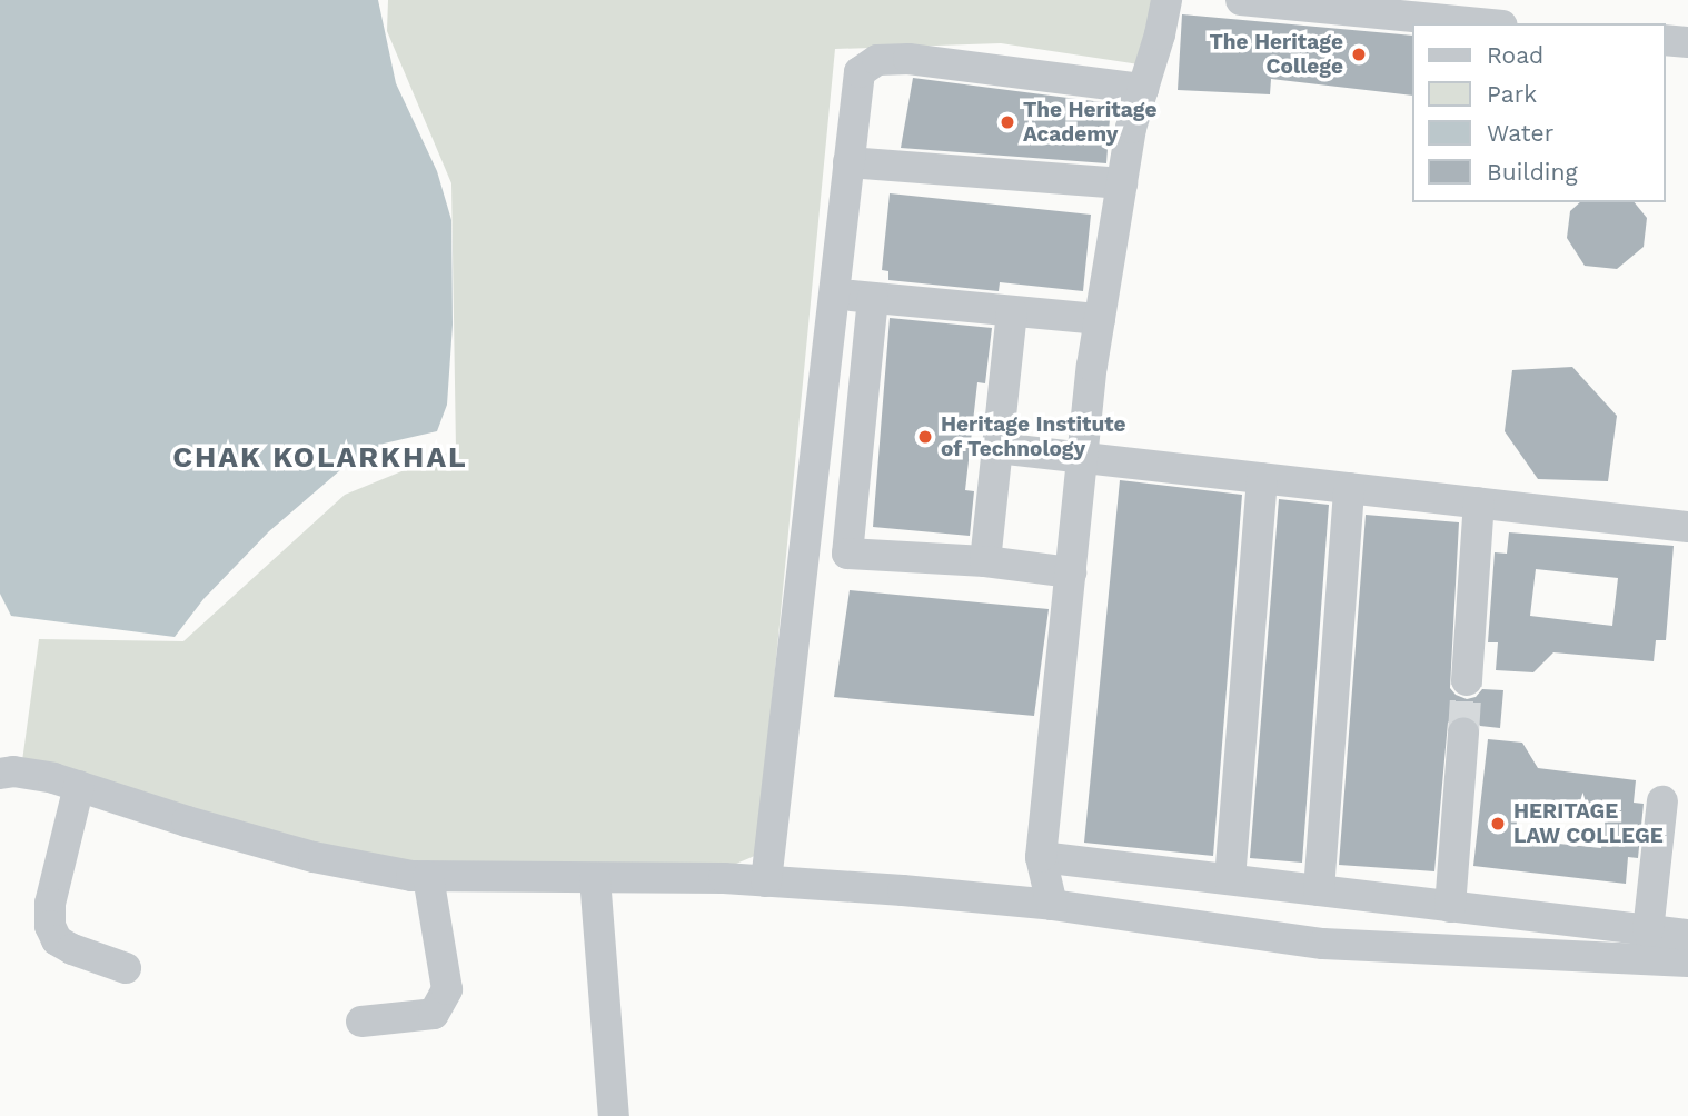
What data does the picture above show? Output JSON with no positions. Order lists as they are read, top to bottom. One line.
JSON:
{"districts":["CHAK KOLARKHAL"],"places":["The Heritage College","The Heritage Academy","Heritage Institute of Technology","HERITAGE LAW COLLEGE"],"legend":["Road","Park","Water","Building"]}
